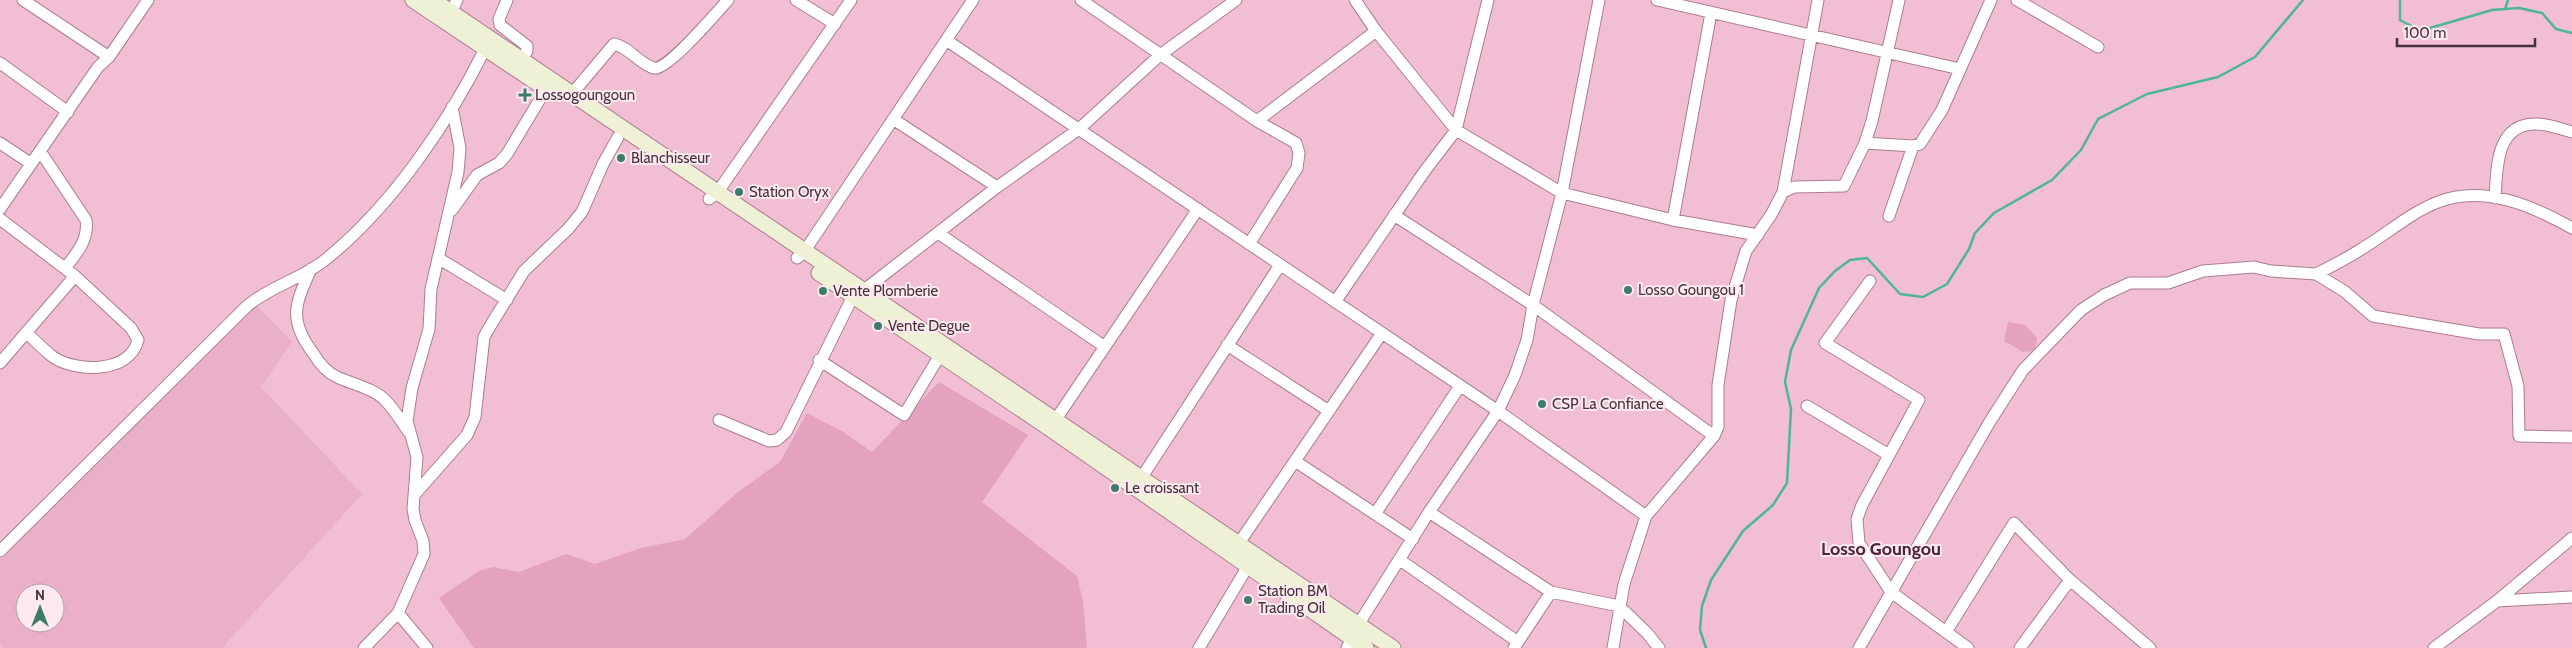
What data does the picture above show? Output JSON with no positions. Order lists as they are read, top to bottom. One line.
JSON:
{"districts":["Losso Goungou"],"places":{"health":["Lossogoungoun"],"other":["Blanchisseur","Station Oryx","Losso Goungou 1","Vente Plomberie","Vente Degue","CSP La Confiance","Le croissant","Station BM Trading Oil"]},"scale_bar":"100 m","north":"top"}
